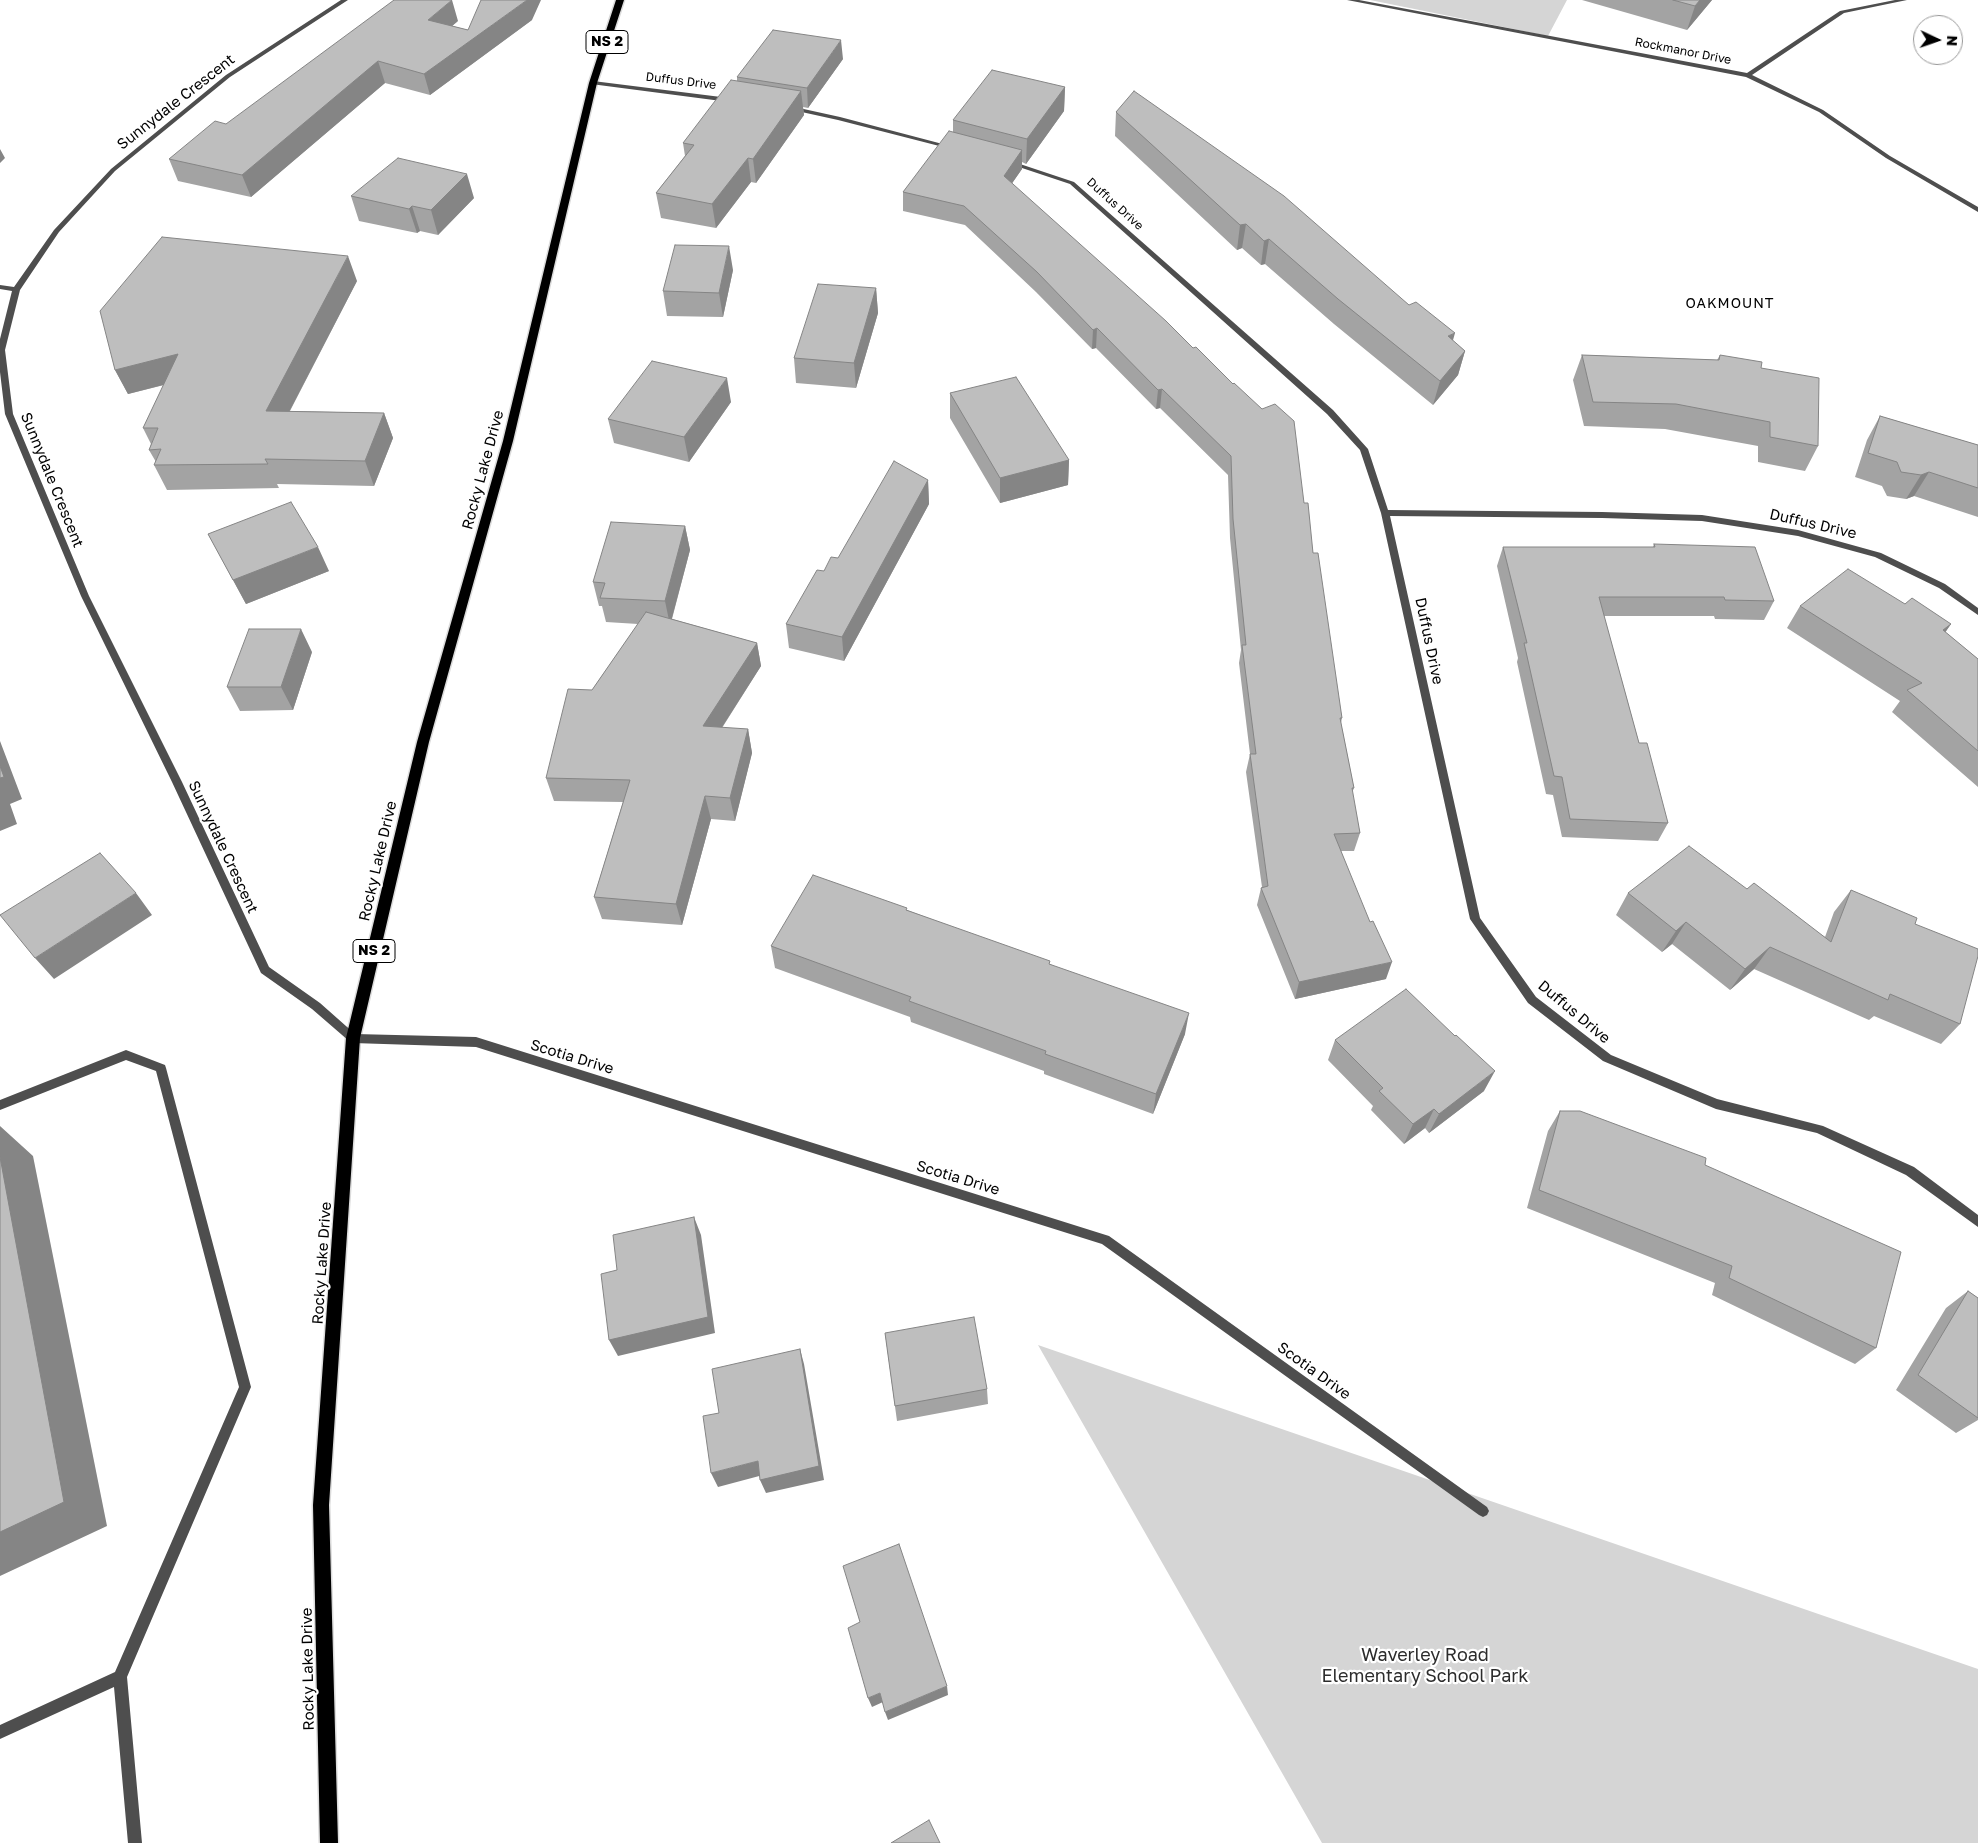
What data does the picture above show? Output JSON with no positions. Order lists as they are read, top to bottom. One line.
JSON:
{"streets":{"main road":["NS 2","Rocky Lake Drive"],"street":["Rockmanor Drive","Duffus Drive","Sunnydale Crescent","Scotia Drive"]},"crossings":[["Duffus Drive","Rocky Lake Drive"],["Sunnydale Crescent","Rocky Lake Drive"],["Sunnydale Crescent","Scotia Drive"],["Rocky Lake Drive","Scotia Drive"]],"districts":["OAKMOUNT"],"parks":["Waverley Road Elementary School Park"],"north":"right"}
